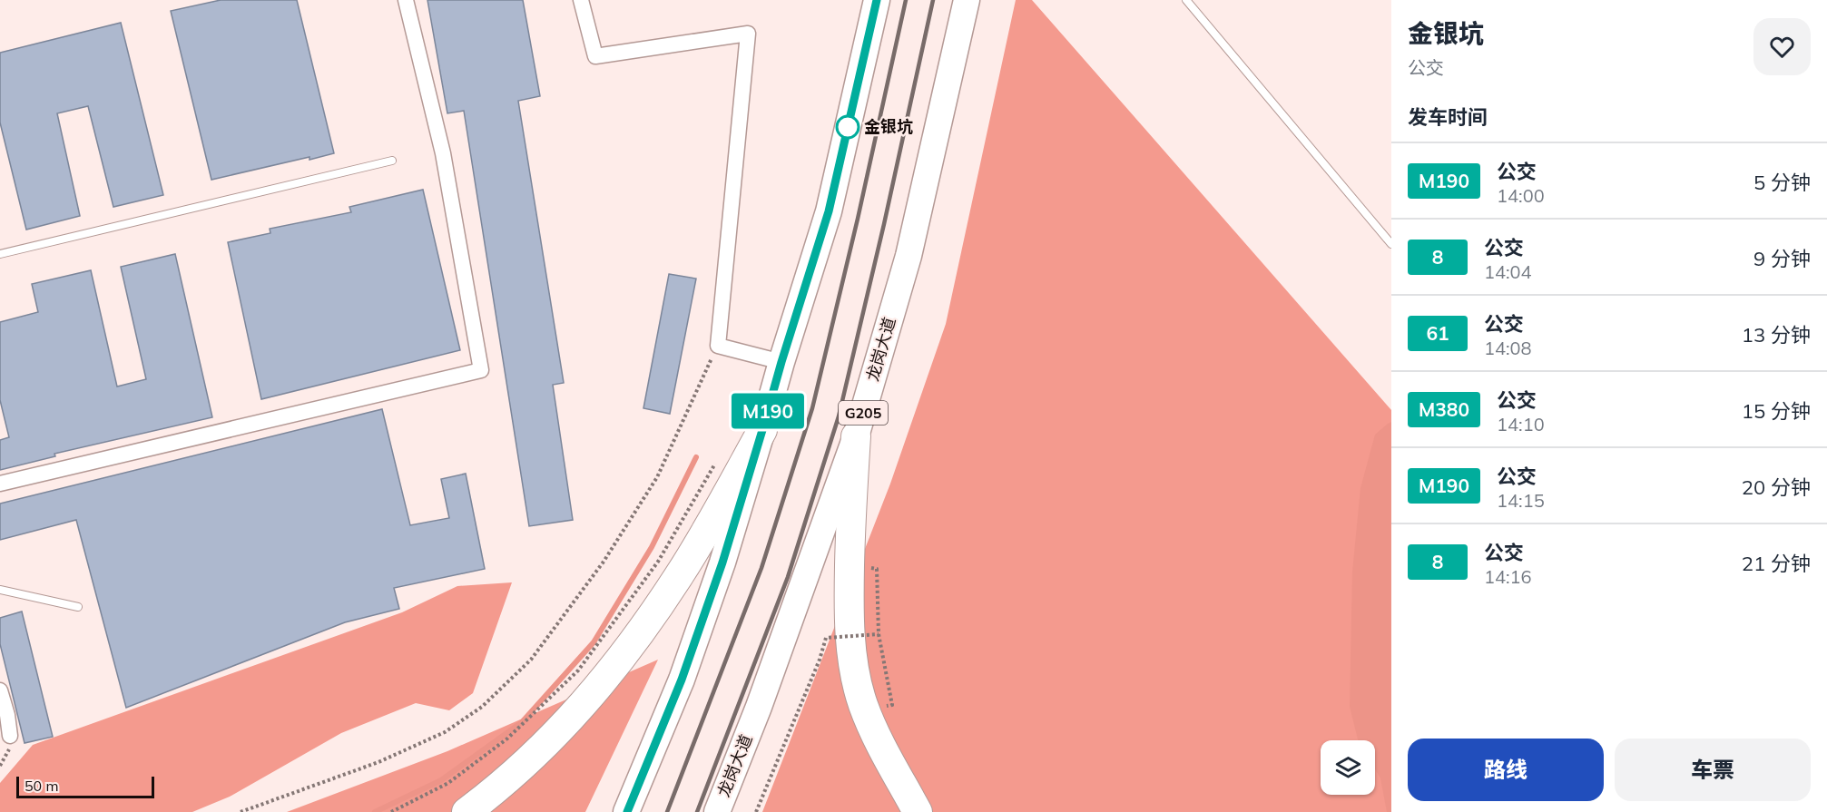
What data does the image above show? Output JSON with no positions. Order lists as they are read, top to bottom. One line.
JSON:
{"streets":{"highway":["龙岗大道","G205"]},"places":["金银坑"],"lines":["bus line M190"],"scale_bar":"50 m","page":{"on_map":"M190","heading":[["金银坑","公交"],"发车时间"],"list":[{"mark":"M190","name":"公交","note":"14:00","value":"5 分钟"},{"mark":"8","name":"公交","note":"14:04","value":"9 分钟"},{"mark":"61","name":"公交","note":"14:08","value":"13 分钟"},{"mark":"M380","name":"公交","note":"14:10","value":"15 分钟"},{"mark":"M190","name":"公交","note":"14:15","value":"20 分钟"},{"mark":"8","name":"公交","note":"14:16","value":"21 分钟"}],"buttons":["路线","车票"],"scale":"50 m"}}
